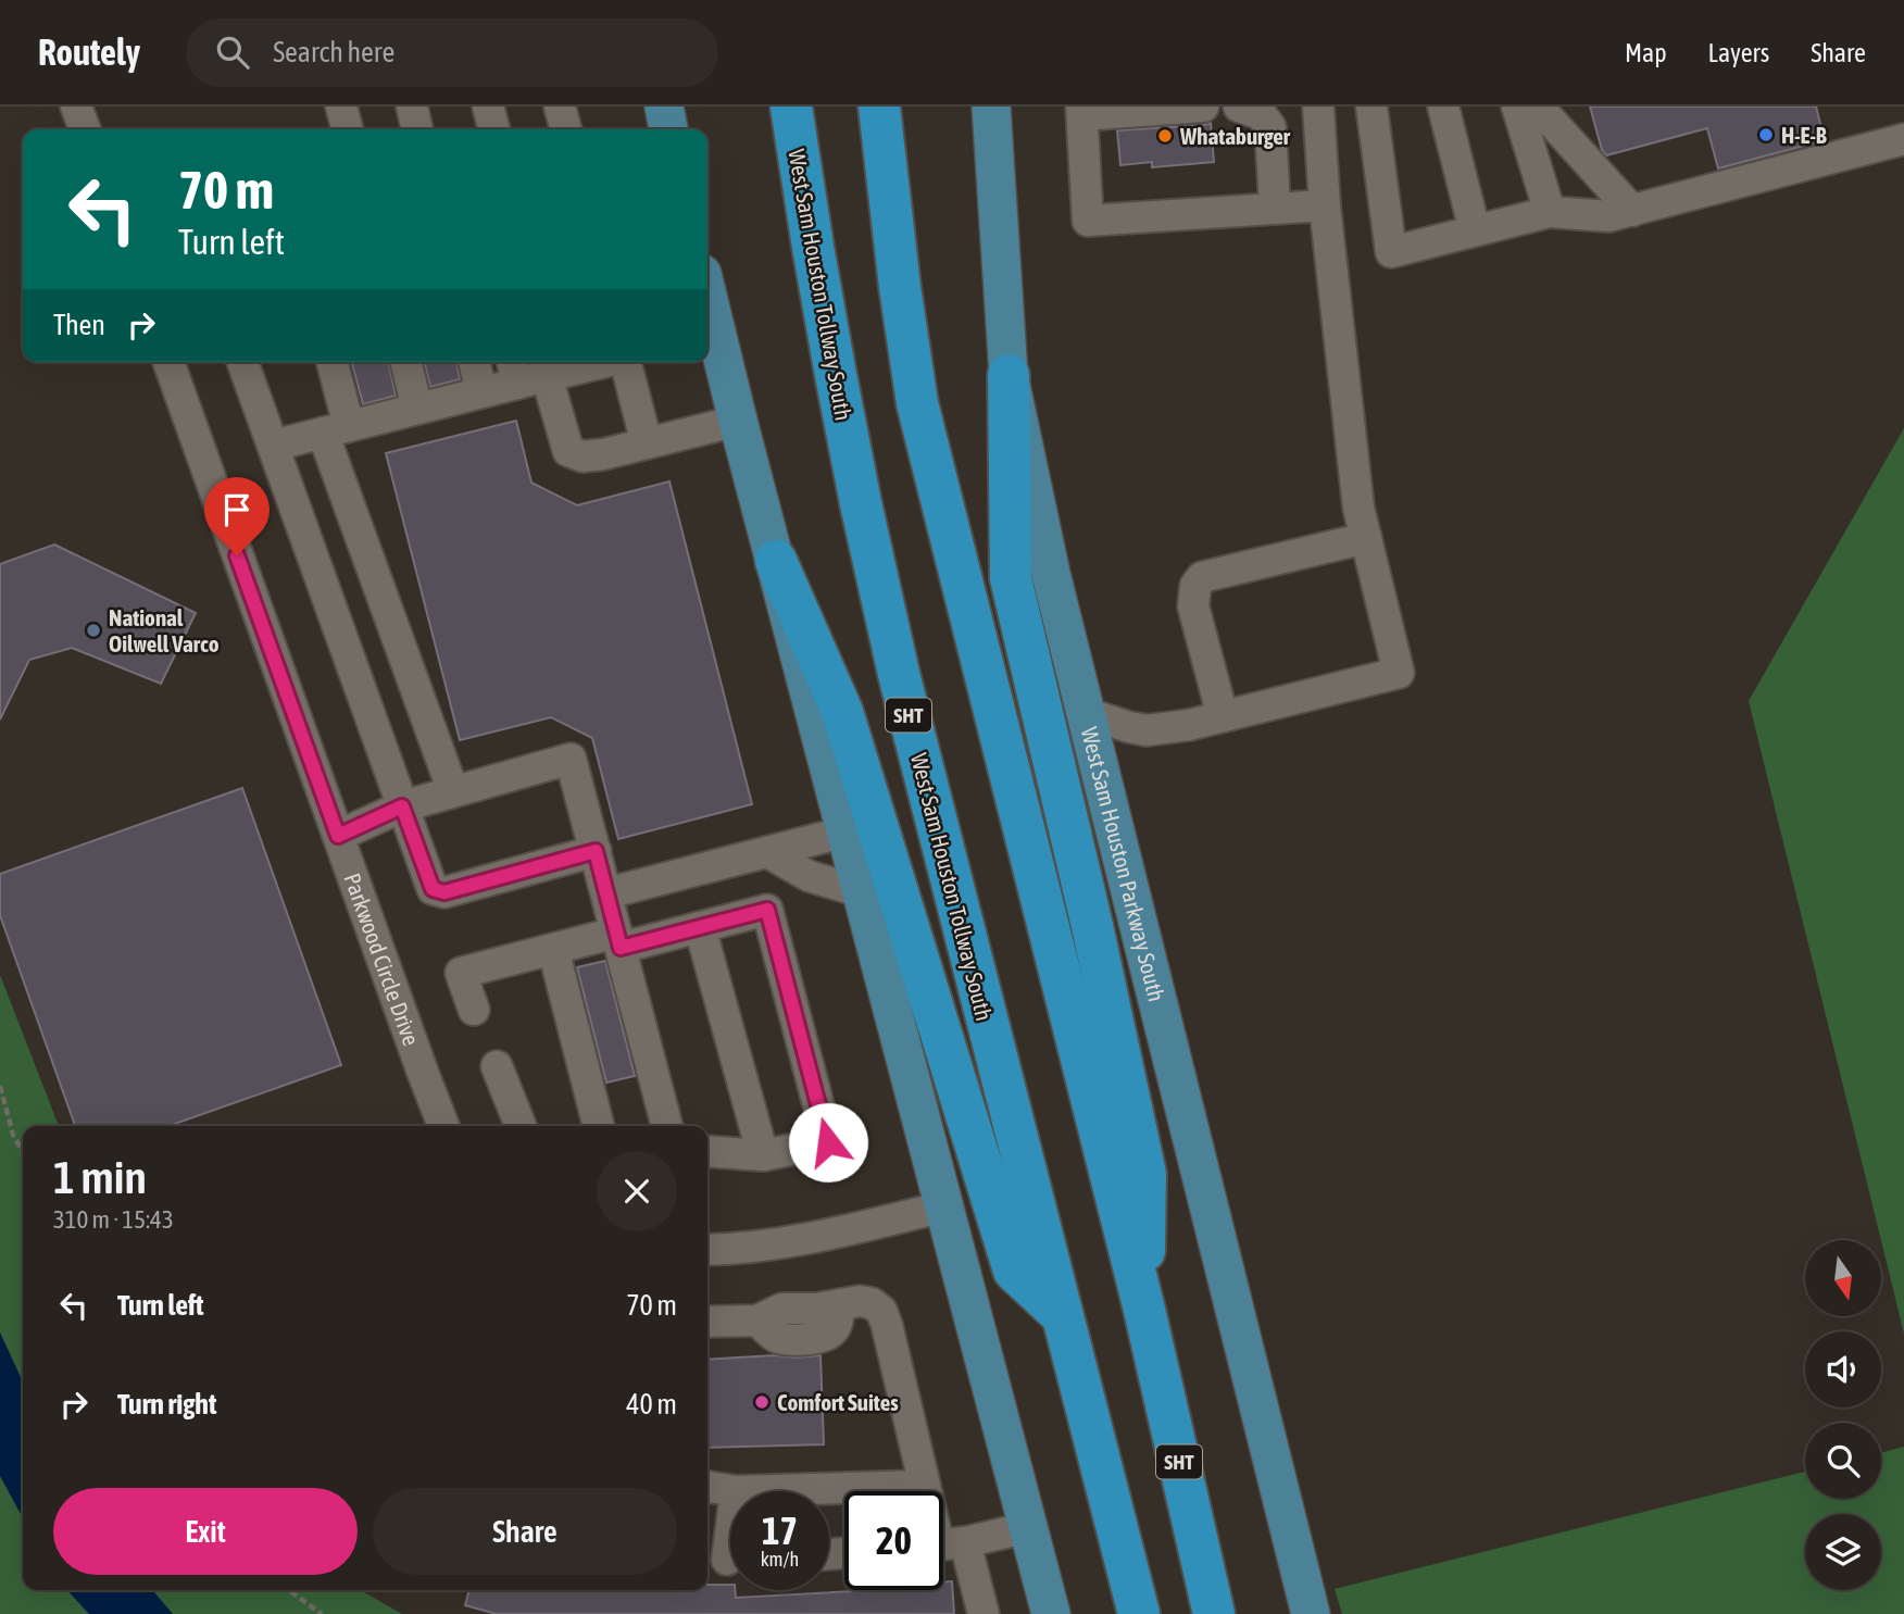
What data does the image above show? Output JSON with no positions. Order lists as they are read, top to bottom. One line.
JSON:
{"streets":{"highway":["West Sam Houston Tollway South","SHT"],"main road":["West Sam Houston Parkway South"],"street":["Parkwood Circle Drive"]},"places":["H-E-B","Whataburger","National Oilwell Varco","Comfort Suites"],"north":"bottom","page":{"header":"Routely","search":"Search here","nav":["Map","Layers","Share"],"turn":["70 m","Turn left"],"then":"Then","heading":["1 min","310 m · 15:43"],"list":[{"name":"Turn left","value":"70 m"},{"name":"Turn right","value":"40 m"}],"buttons":["Exit","Share"],"speed":"17 km/h","limit":"20"}}
